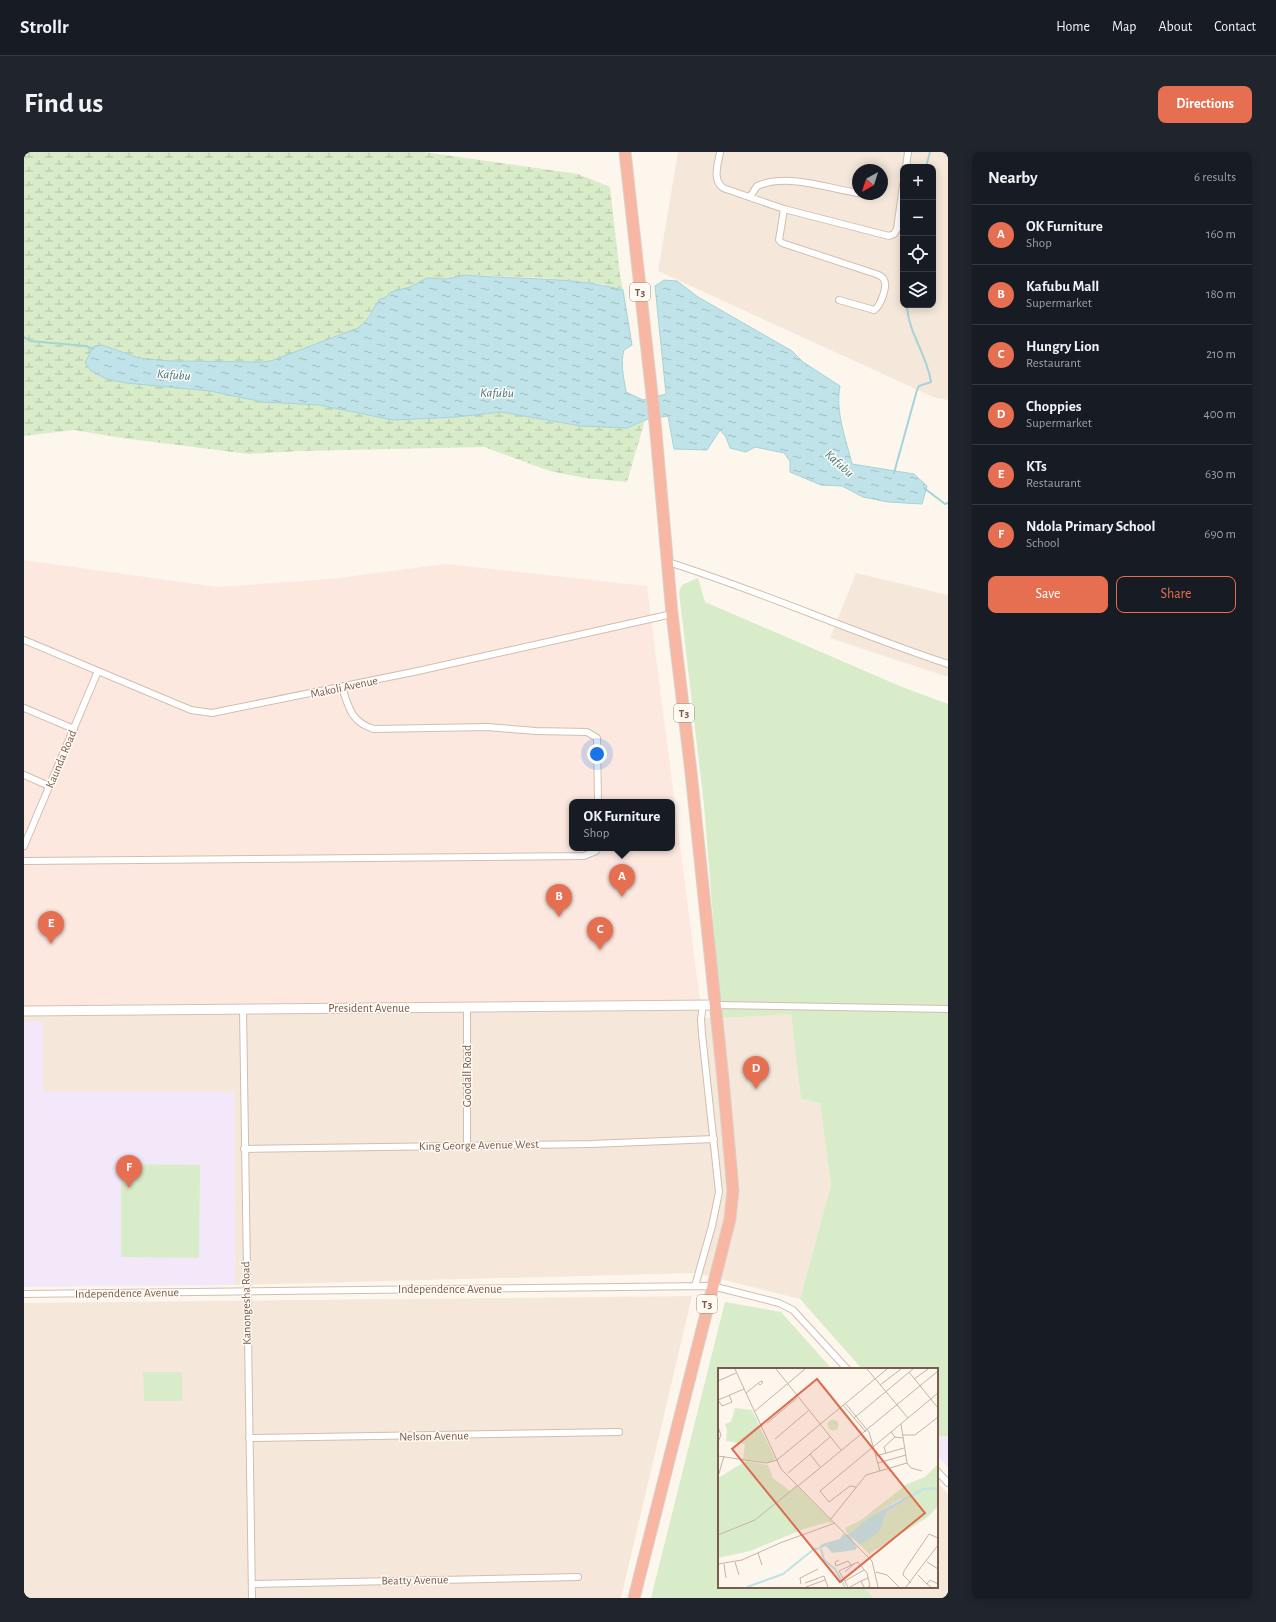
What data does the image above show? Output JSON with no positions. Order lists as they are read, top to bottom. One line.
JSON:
{"streets":{"highway":["T3"],"main road":["President Avenue"],"street":["Makoli Avenue","Kaunda Road","Goodall Road","King George Avenue West","Independence Avenue","Kanongesha Road","Nelson Avenue","Beatty Avenue"]},"crossings":[["T3","Makoli Avenue"],["T3","President Avenue"],["T3","Independence Avenue"],["Makoli Avenue","Kaunda Road"],["President Avenue","Goodall Road"],["President Avenue","Kanongesha Road"],["Goodall Road","King George Avenue West"],["King George Avenue West","Kanongesha Road"],["Independence Avenue","Kanongesha Road"],["Kanongesha Road","Nelson Avenue"],["Kanongesha Road","Beatty Avenue"]],"water":["Kafubu"],"north":"bottom left","page":{"header":"Strollr","nav":["Home","Map","About","Contact"],"buttons":["Directions",["Save","Share"]],"title":"Find us","heading":["Nearby","6 results"],"map_buttons":["+","−"],"list":[{"mark":"A","name":"OK Furniture","note":"Shop","value":"160 m"},{"mark":"B","name":"Kafubu Mall","note":"Supermarket","value":"180 m"},{"mark":"C","name":"Hungry Lion","note":"Restaurant","value":"210 m"},{"mark":"D","name":"Choppies","note":"Supermarket","value":"400 m"},{"mark":"E","name":"KTs","note":"Restaurant","value":"630 m"},{"mark":"F","name":"Ndola Primary School","note":"School","value":"690 m"}],"popup":["OK Furniture","Shop"],"pins":["A","B","E","C","D","F"]}}
